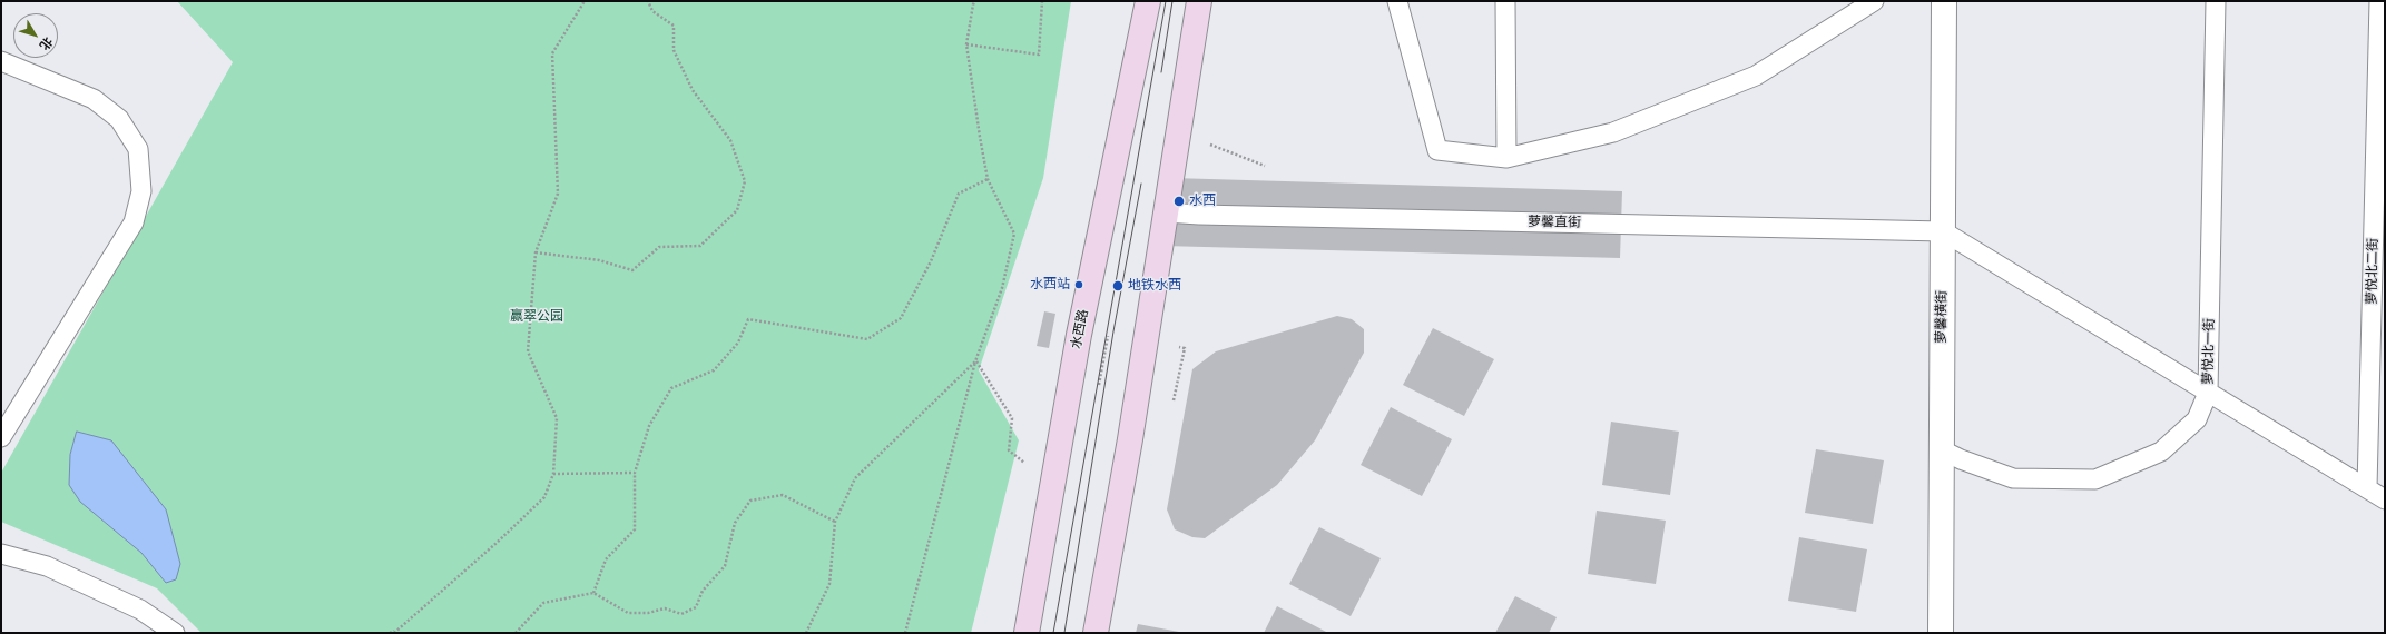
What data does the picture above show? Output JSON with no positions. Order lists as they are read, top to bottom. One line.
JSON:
{"streets":{"main road":["水西路"],"street":["萝馨直街","萝悦北二街","萝馨横街","萝悦北一街"]},"crossings":[["萝馨直街","萝馨横街"],["萝馨横街","萝悦北一街"]],"parks":["赢翠公园"],"places":["水西","水西站","地铁水西"],"north":"bottom right"}
